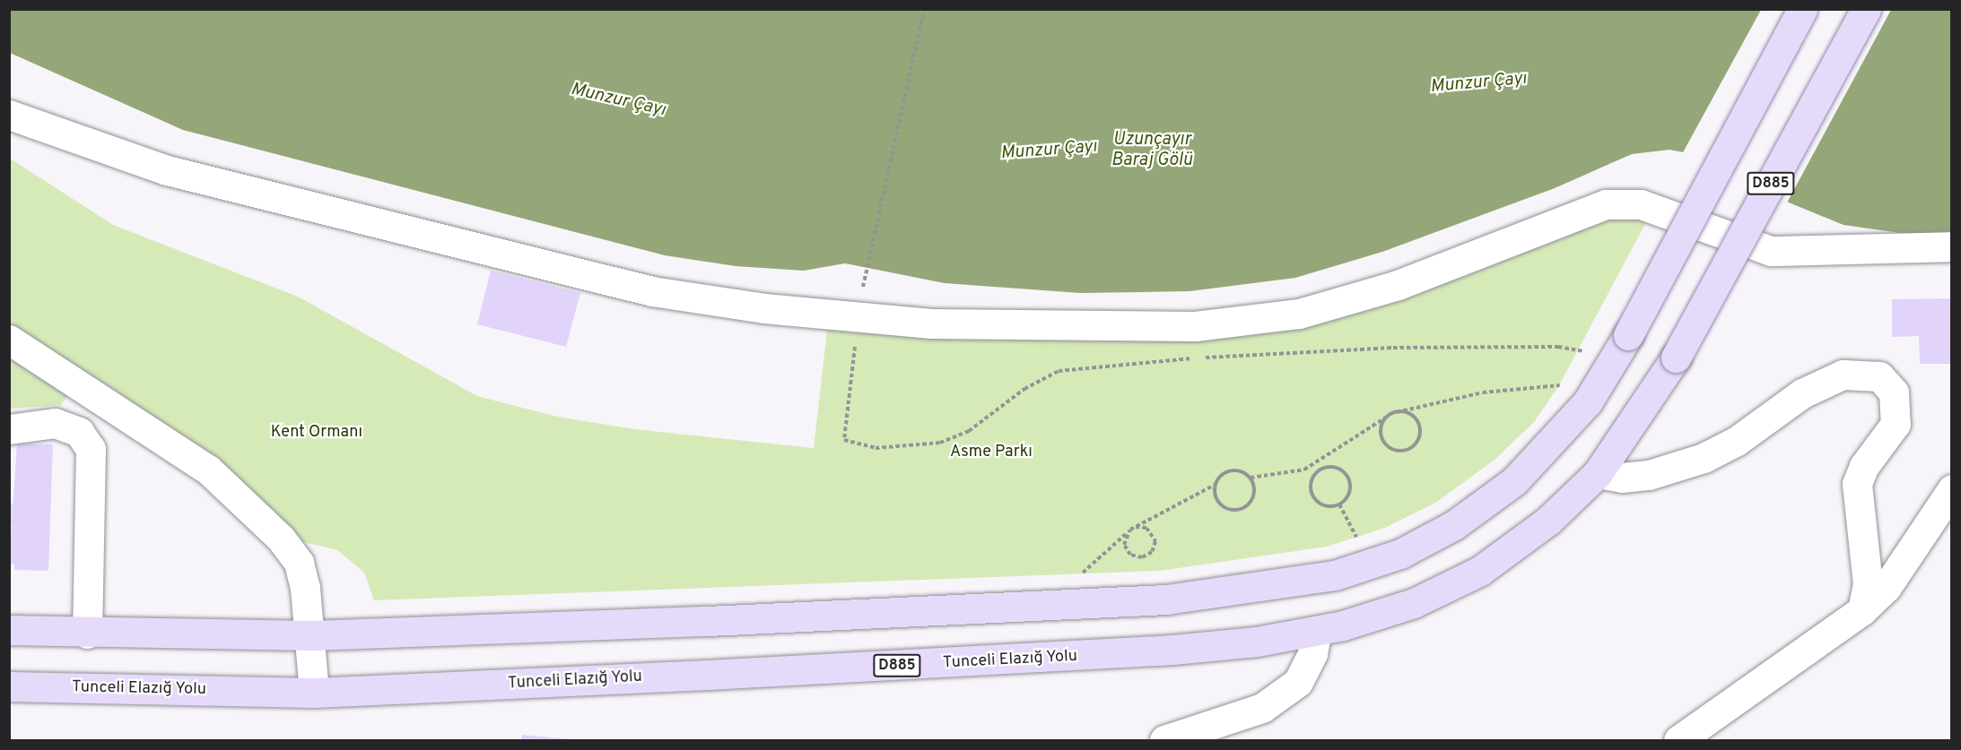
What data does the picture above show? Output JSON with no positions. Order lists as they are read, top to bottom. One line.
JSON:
{"streets":{"main road":["D885","Tunceli Elazığ Yolu"]},"water":["Munzur Çayı","Uzunçayır Baraj Gölü"],"parks":["Kent Ormanı","Asme Parkı"]}
